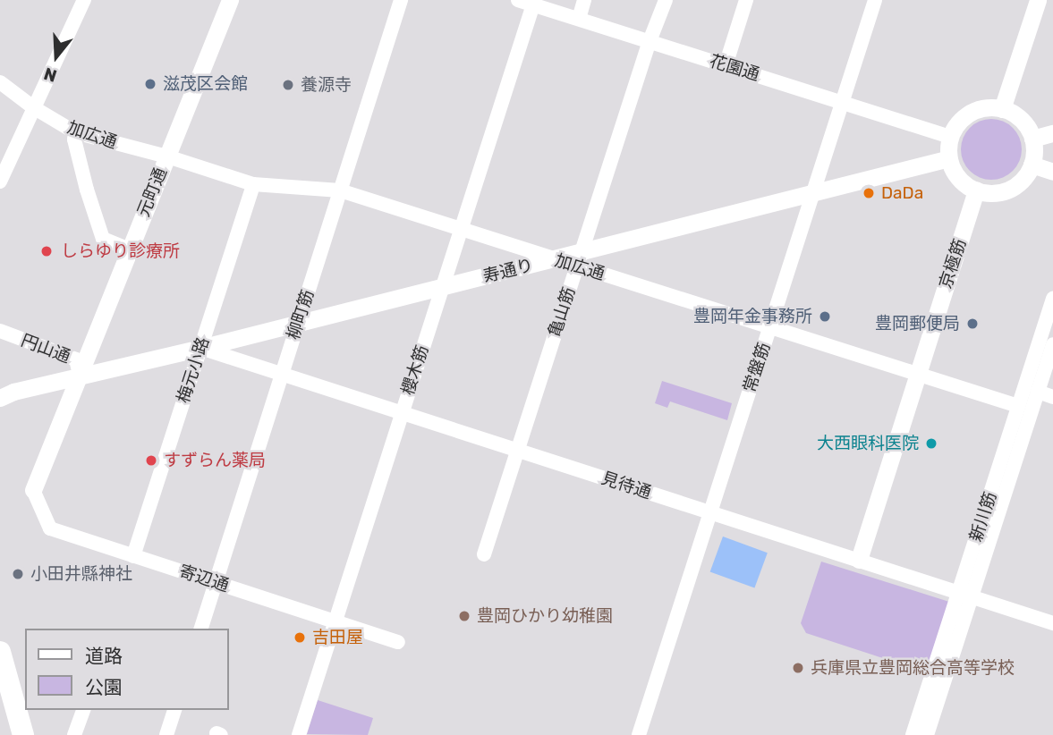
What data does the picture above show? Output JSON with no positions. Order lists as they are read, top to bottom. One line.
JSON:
{"streets":{"street":["花園通","加広通","元町通","京極筋","寿通り","亀山筋","柳町筋","円山通","常盤筋","梅元小路","櫻木筋","見待通","新川筋","寄辺通"]},"crossings":[["花園通","京極筋"],["花園通","寿通り"],["花園通","亀山筋"],["花園通","常盤筋"],["花園通","櫻木筋"],["加広通","元町通"],["加広通","京極筋"],["加広通","寿通り"],["加広通","亀山筋"],["加広通","柳町筋"],["加広通","常盤筋"],["加広通","梅元小路"],["加広通","櫻木筋"],["加広通","新川筋"],["元町通","寿通り"],["元町通","円山通"],["元町通","寄辺通"],["京極筋","寿通り"],["京極筋","見待通"],["寿通り","亀山筋"],["寿通り","柳町筋"],["寿通り","円山通"],["寿通り","常盤筋"],["寿通り","梅元小路"],["寿通り","櫻木筋"],["寿通り","見待通"],["亀山筋","見待通"],["柳町筋","見待通"],["柳町筋","寄辺通"],["常盤筋","見待通"],["梅元小路","見待通"],["梅元小路","寄辺通"],["櫻木筋","見待通"],["櫻木筋","寄辺通"],["見待通","新川筋"]],"places":["滋茂区会館","養源寺","DaDa","しらゆり診療所","豊岡年金事務所","豊岡郵便局","大西眼科医院","すずらん薬局","小田井縣神社","豊岡ひかり幼稚園","吉田屋","兵庫県立豊岡総合高等学校"],"legend":["道路","公園"],"north":"bottom"}
